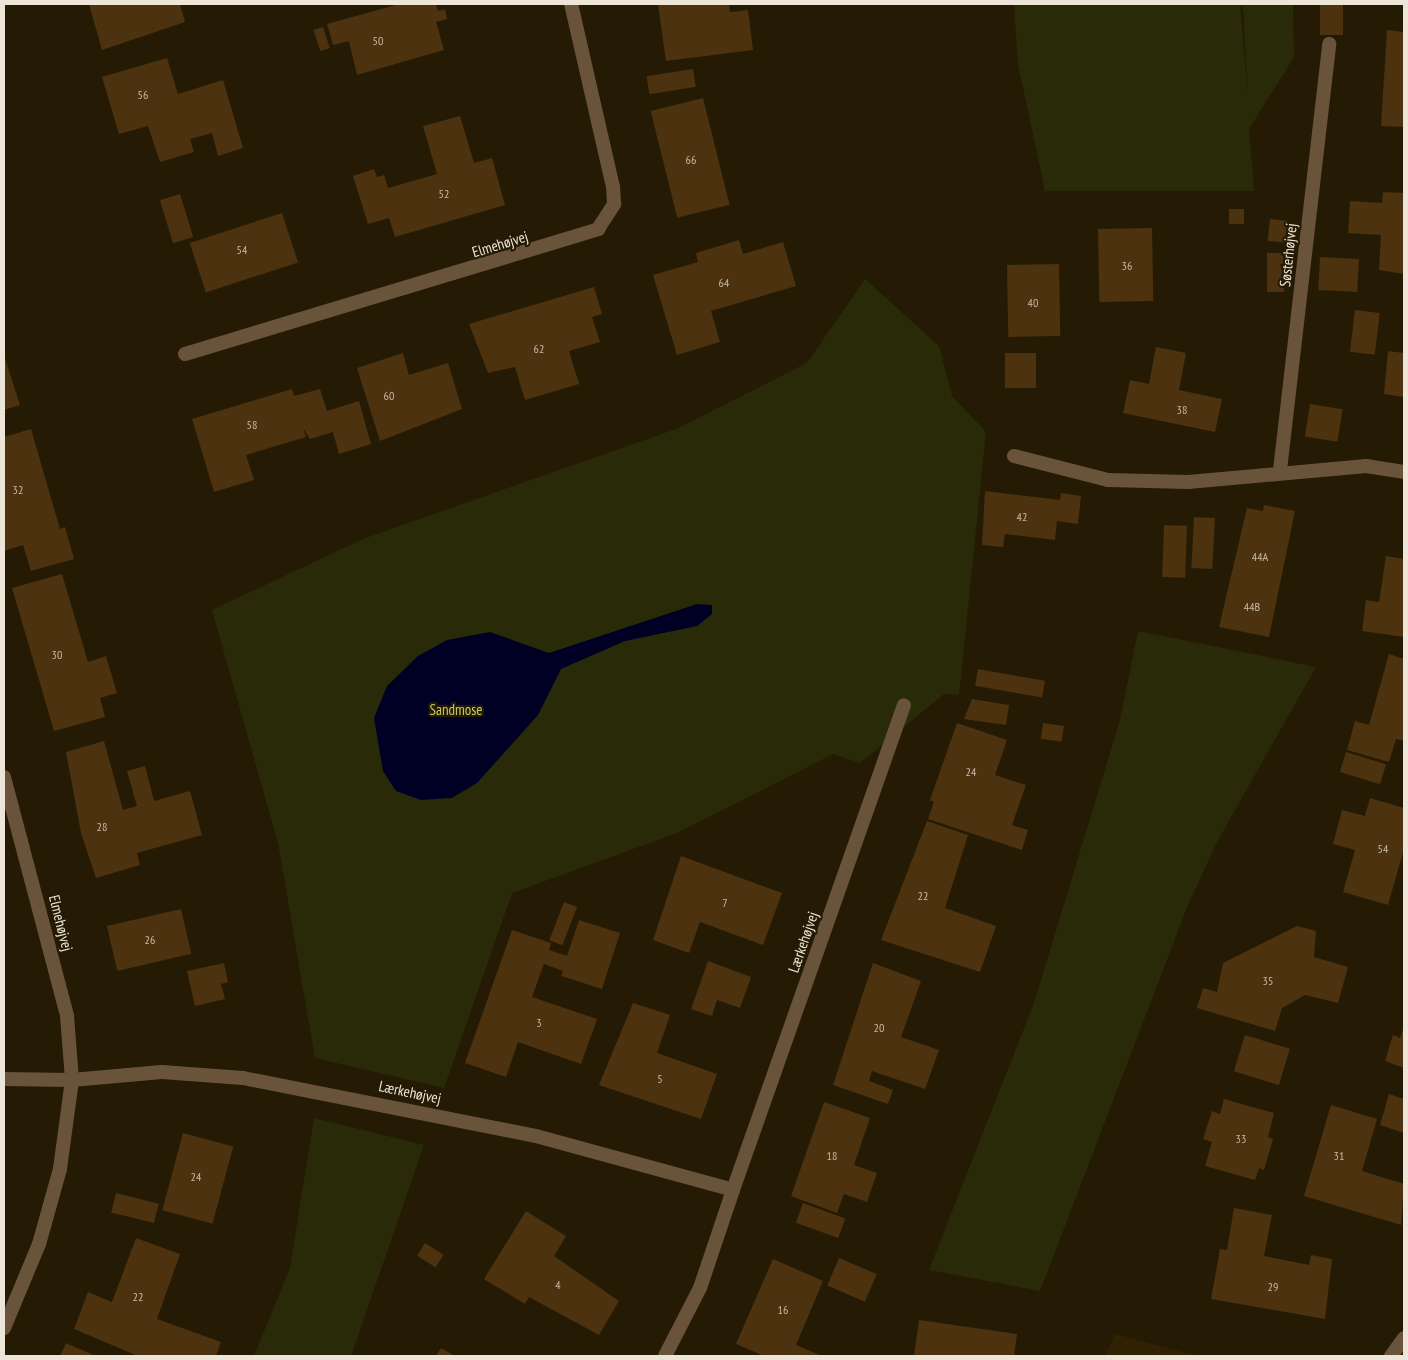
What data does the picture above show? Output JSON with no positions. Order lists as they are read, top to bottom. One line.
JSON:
{"streets":{"street":["Elmehøjvej","Søsterhøjvej","Lærkehøjvej"]},"crossings":[["Elmehøjvej","Lærkehøjvej"]],"parks":["Sandmose"],"house_numbers":["50","56","66","52","54","36","64","40","62","60","38","58","32","42","44A","44B","30","24","28","54","22","7","26","35","3","20","5","33","18","31","24","4","29","22","16"]}
